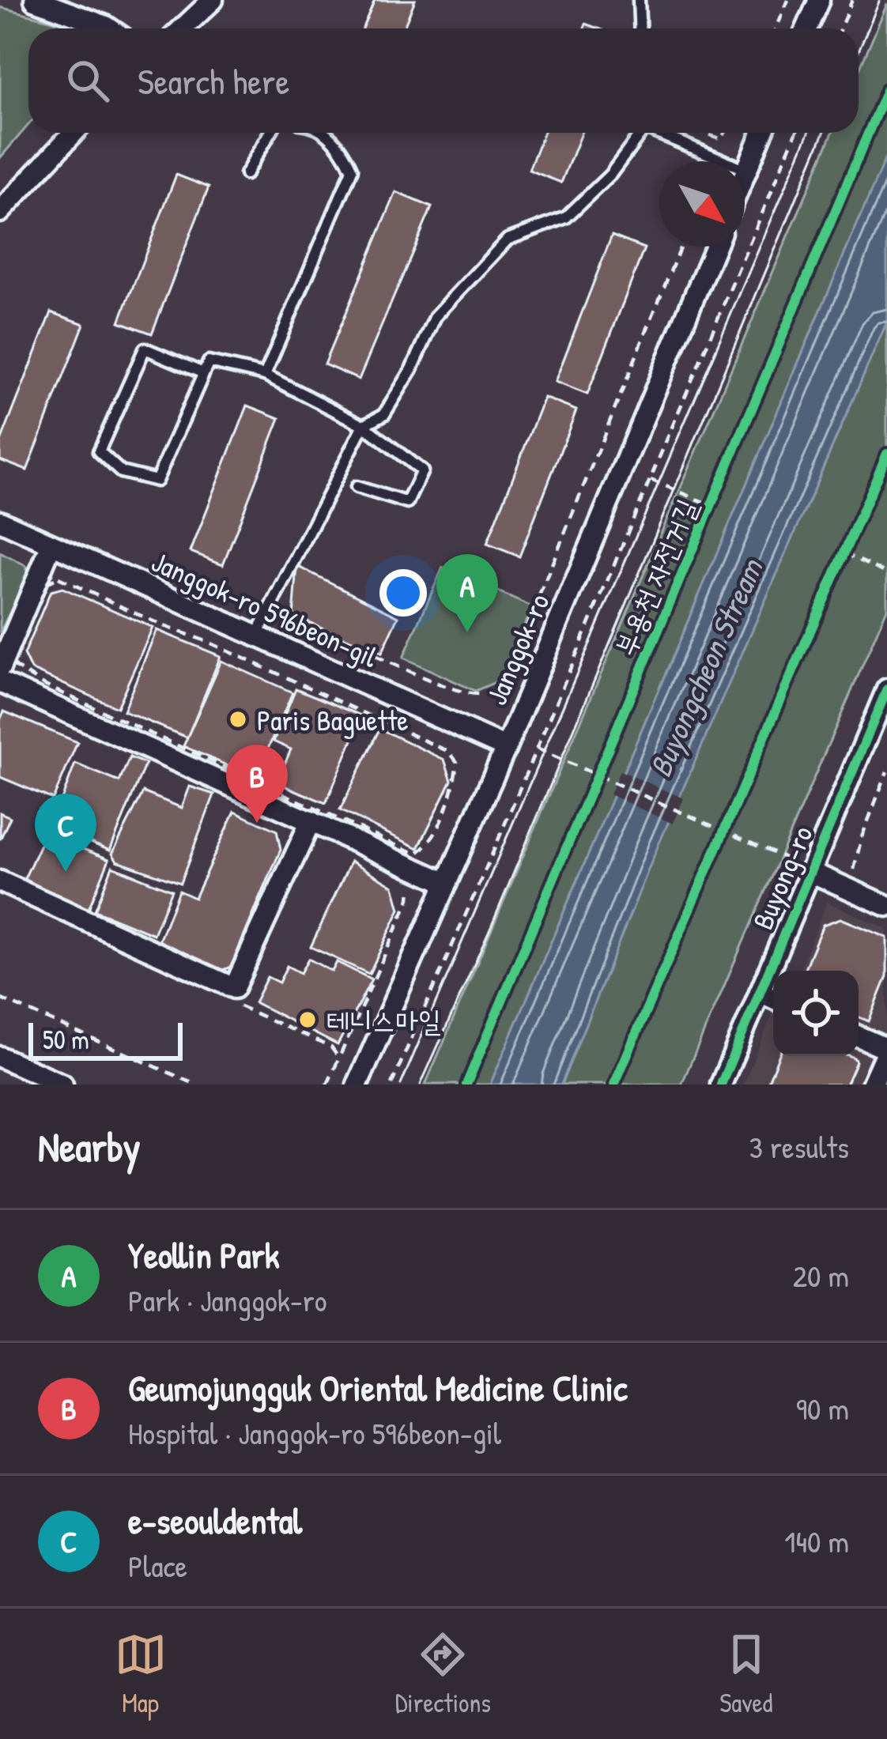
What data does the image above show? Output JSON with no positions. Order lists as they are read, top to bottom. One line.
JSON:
{"streets":{"street":["Janggok-ro 596beon-gil","Janggok-ro","Buyong-ro"],"cycle path":["부용천 자전거길"]},"crossings":[["Janggok-ro 596beon-gil","Janggok-ro"]],"water":["Buyongcheon Stream"],"places":["Paris Baguette","테니스마일"],"scale_bar":"50 m","north":"bottom right","page":{"search":"Search here","pins":["A","B","C"],"scale":"50 m","heading":["Nearby","3 results"],"list":[{"mark":"A","name":"Yeollin Park","note":"Park · Janggok-ro","value":"20 m"},{"mark":"B","name":"Geumojungguk Oriental Medicine Clinic","note":"Hospital · Janggok-ro 596beon-gil","value":"90 m"},{"mark":"C","name":"e-seouldental","note":"Place","value":"140 m"}],"nav":["Map","Directions","Saved"]}}
